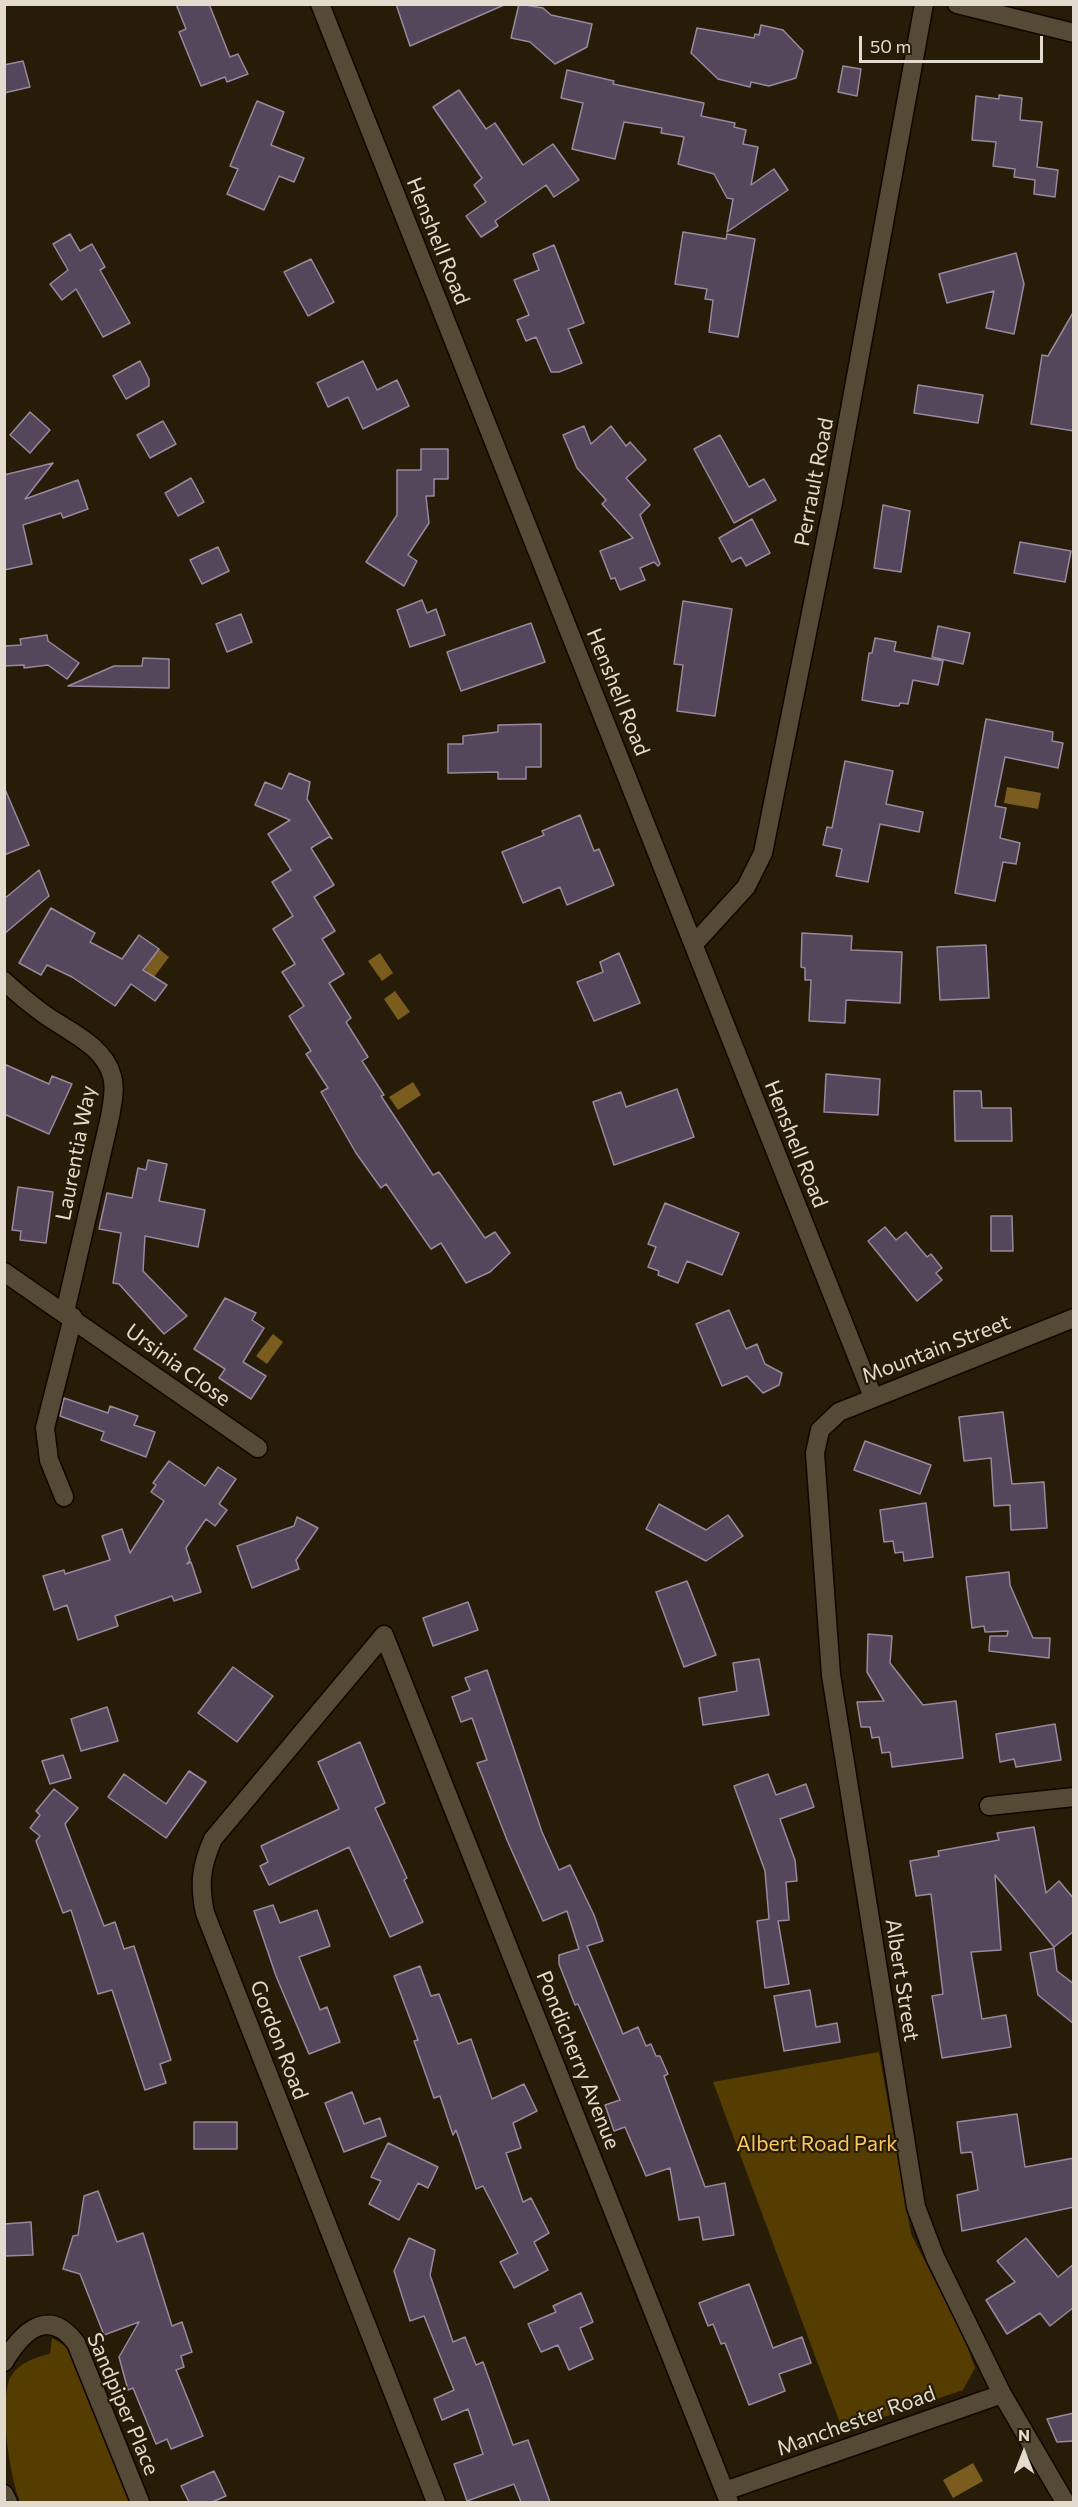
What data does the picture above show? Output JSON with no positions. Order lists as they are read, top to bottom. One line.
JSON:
{"streets":{"street":["Henshell Road","Perrault Road","Laurentia Way","Mountain Street","Ursinia Close","Albert Street","Gordon Road","Pondicherry Avenue","Sandpiper Place","Manchester Road"]},"crossings":[["Henshell Road","Perrault Road"],["Henshell Road","Mountain Street"],["Laurentia Way","Ursinia Close"],["Mountain Street","Albert Street"],["Albert Street","Manchester Road"],["Gordon Road","Pondicherry Avenue"],["Pondicherry Avenue","Manchester Road"]],"parks":["Albert Road Park"],"scale_bar":"50 m","north":"top"}
